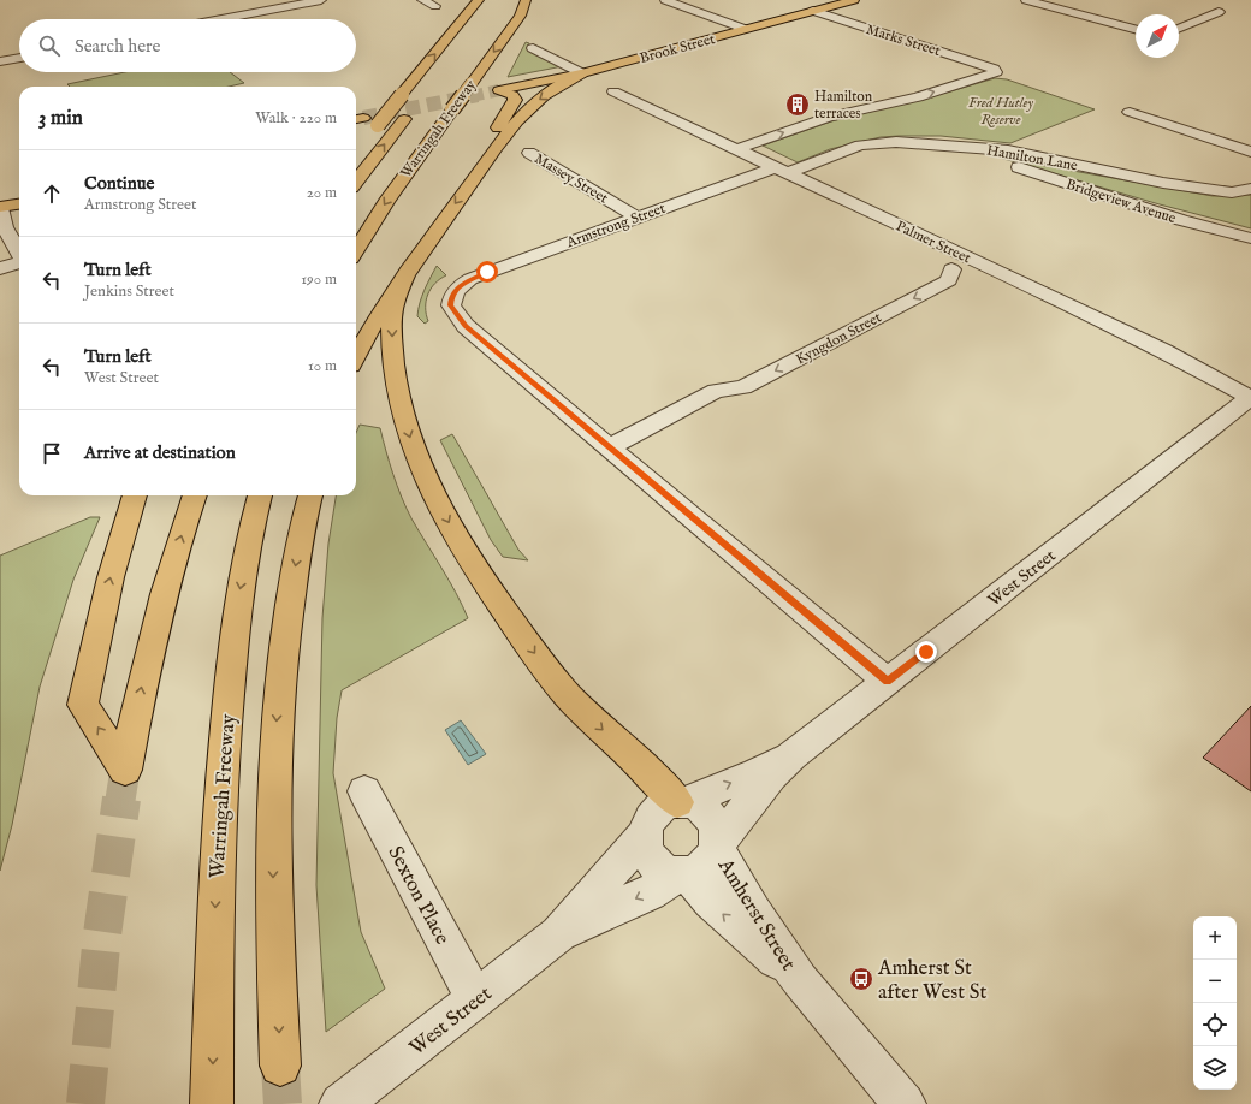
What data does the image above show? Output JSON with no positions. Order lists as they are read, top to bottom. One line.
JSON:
{"streets":{"main road":["Brook Street","Warringah Freeway"],"street":["Marks Street","Hamilton Lane","Massey Street","Bridgeview Avenue","Armstrong Street","Palmer Street","Kyngdon Street","West Street","Sexton Place","Amherst Street"]},"crossings":[["Marks Street","Brook Street"],["Marks Street","Palmer Street"],["Hamilton Lane","Armstrong Street"],["Hamilton Lane","Palmer Street"],["Massey Street","Armstrong Street"],["Armstrong Street","Palmer Street"],["Armstrong Street","Kyngdon Street"],["Palmer Street","Kyngdon Street"],["Palmer Street","West Street"],["West Street","Sexton Place"],["West Street","Amherst Street"]],"parks":["Fred Hutley Reserve"],"places":{"building":["Hamilton terraces"],"bus stop":["Amherst St after West St"]},"north":"top right","page":{"search":"Search here","heading":["3 min","Walk · 220 m"],"list":[["Continue","Armstrong Street","20 m"],["Turn left","Jenkins Street","190 m"],["Turn left","West Street","10 m"],"Arrive at destination"],"map_buttons":["+","−"]}}
